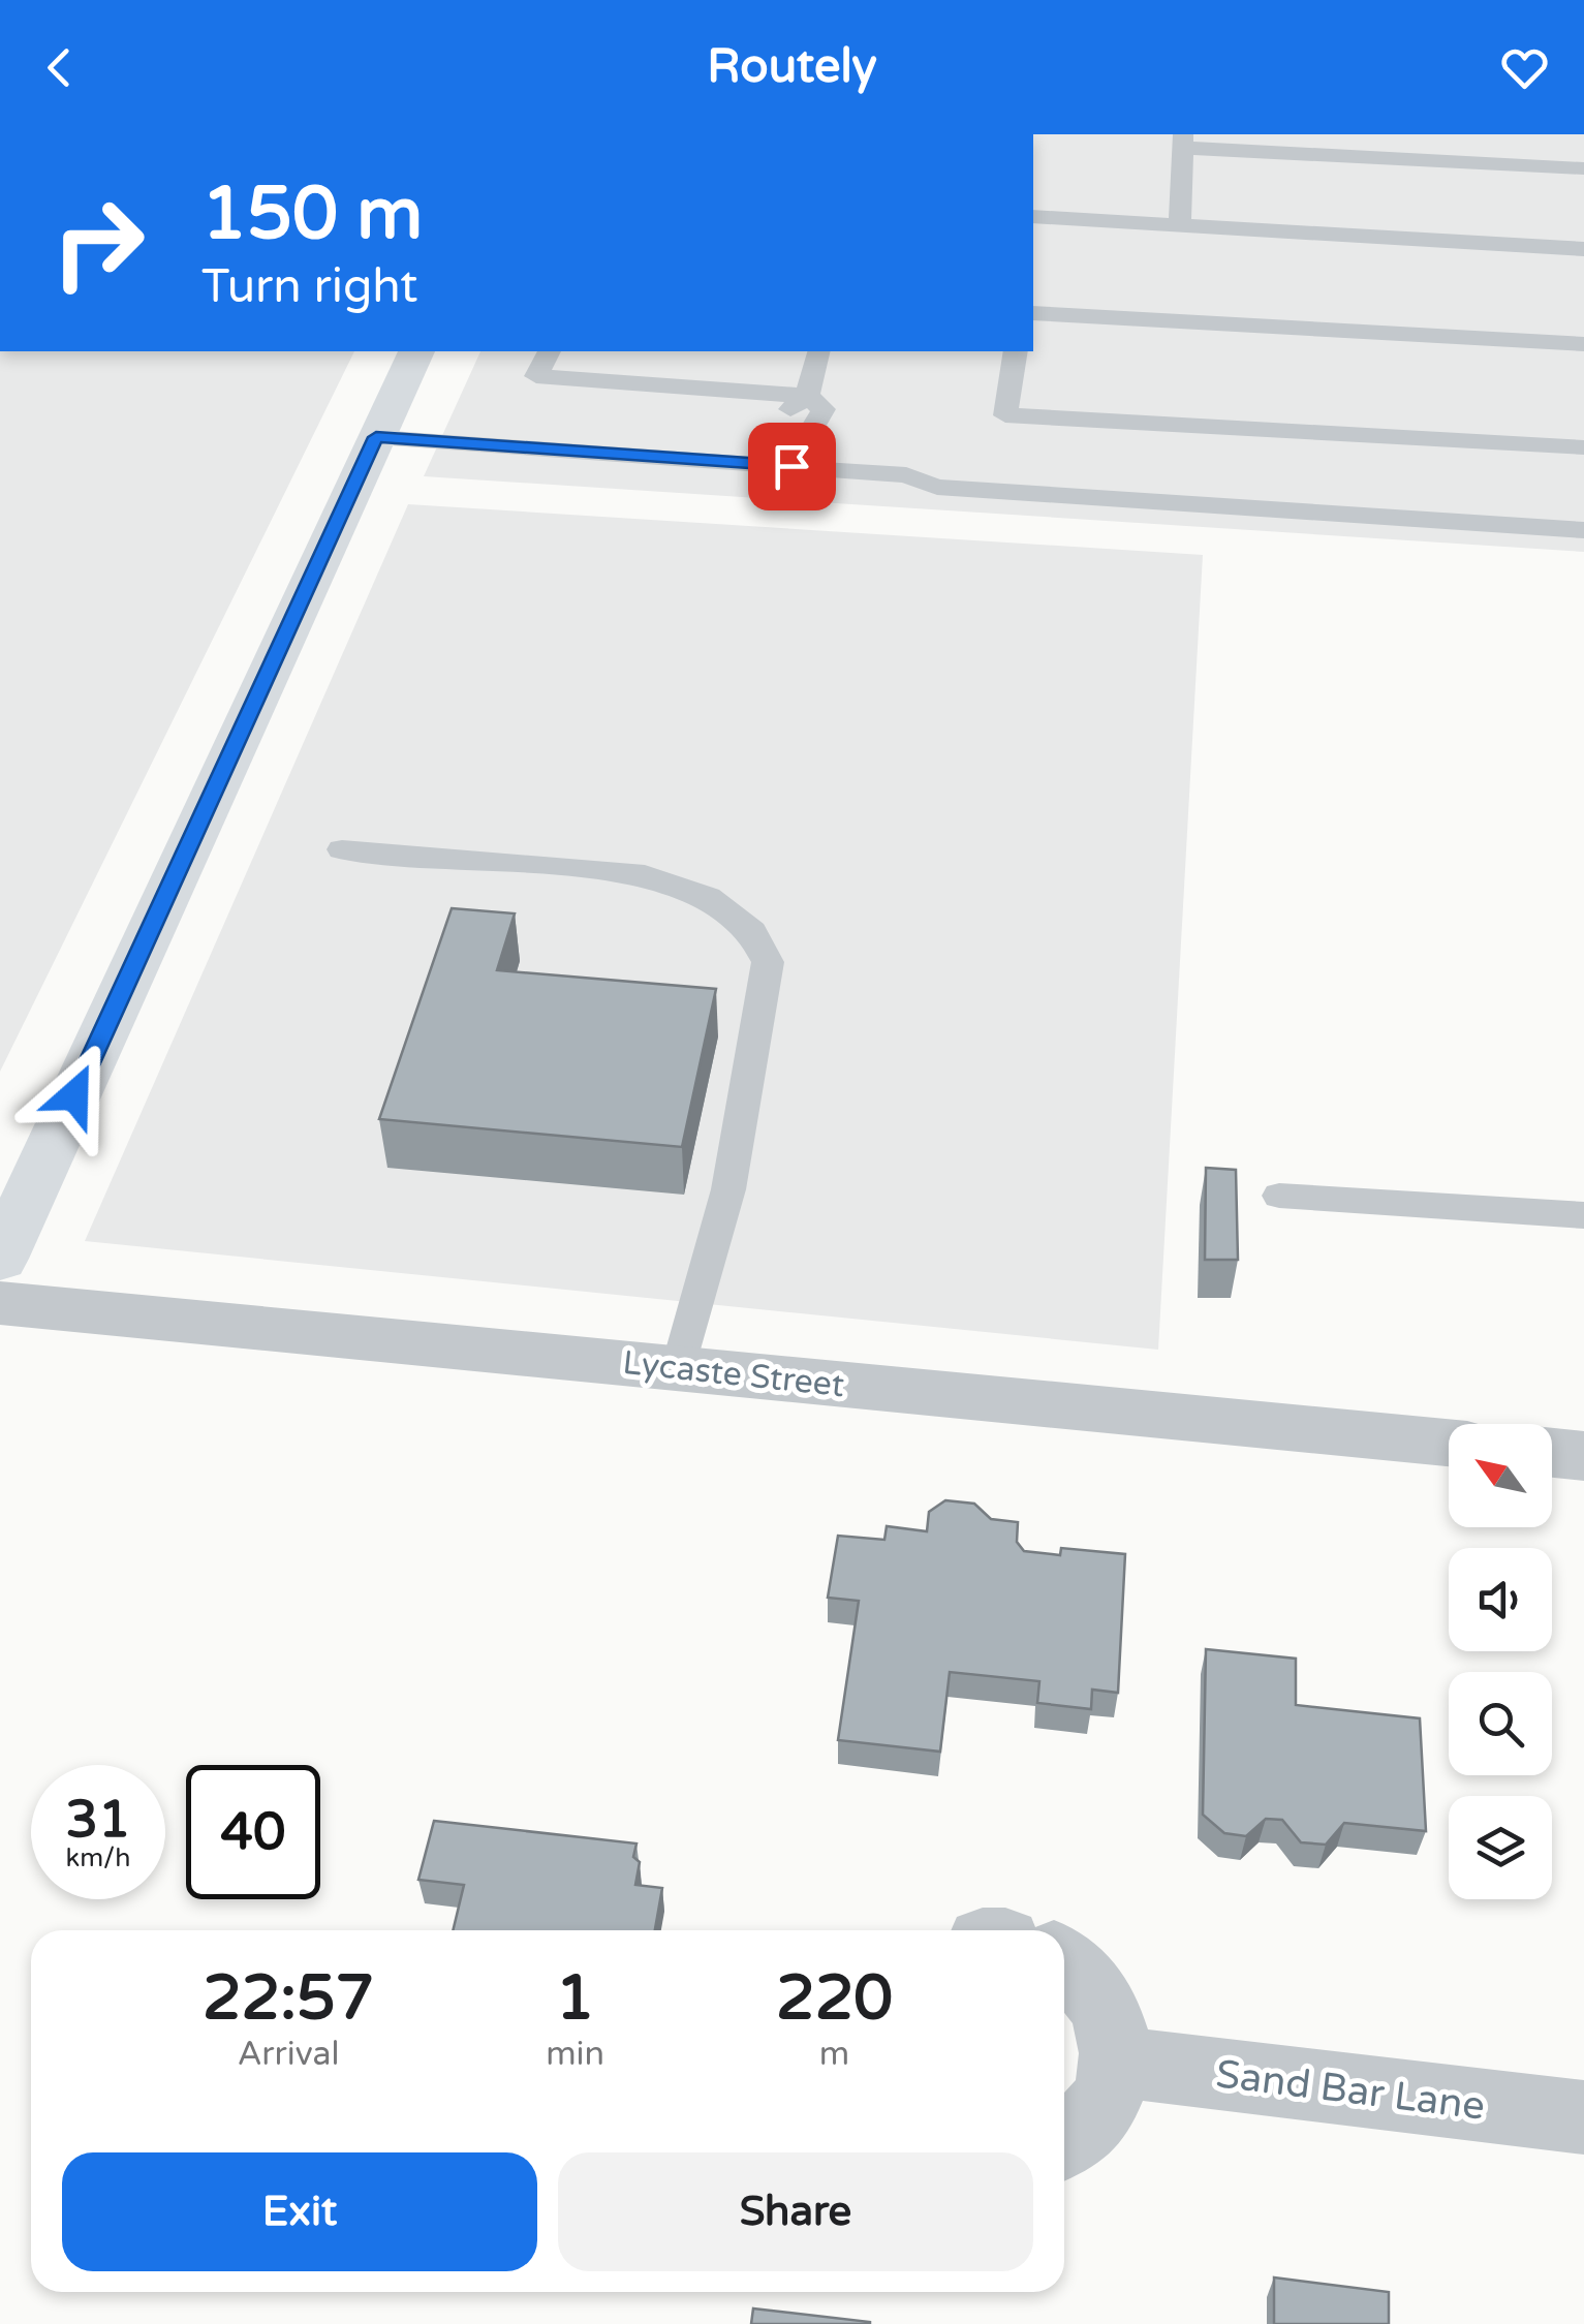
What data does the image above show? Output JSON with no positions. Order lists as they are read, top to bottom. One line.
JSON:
{"streets":{"street":["Lycaste Street","Sand Bar Lane"]},"north":"top left","page":{"header":"Routely","turn":["150 m","Turn right"],"speed":"31 km/h","limit":"40","eta":["22:57","Arrival","1","min","220","m"],"buttons":["Exit","Share"]}}
